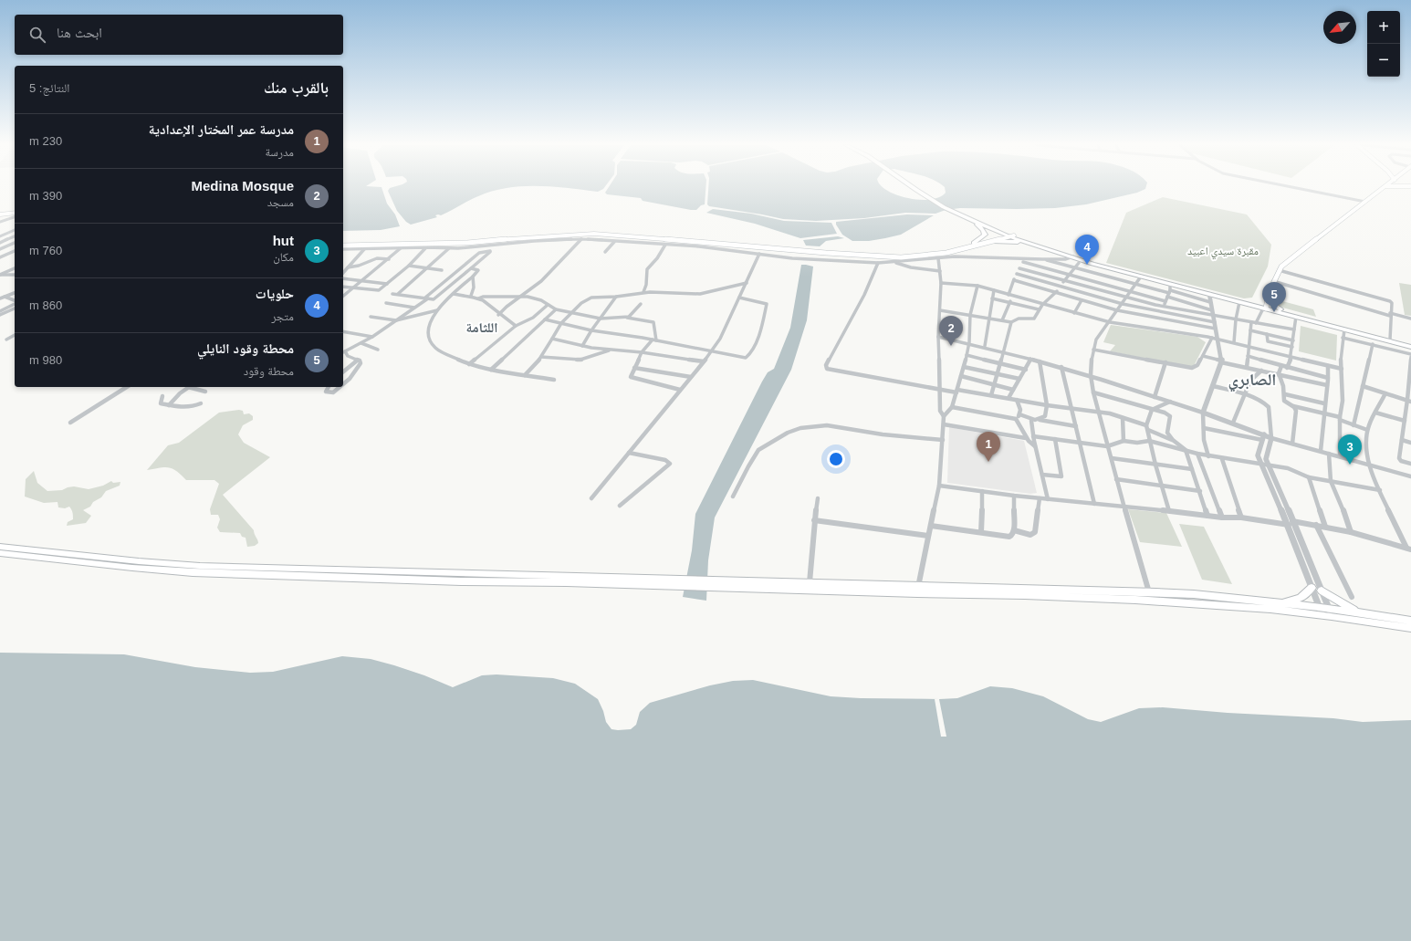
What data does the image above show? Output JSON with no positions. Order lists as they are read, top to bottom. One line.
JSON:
{"districts":["اللثامة","الصابري"],"parks":["مقبرة سيدي اعبيد"],"north":"bottom left","page":{"map_buttons":["+","−"],"search":"ابحث هنا","heading":["بالقرب منك","النتائج: 5"],"list":[{"mark":"1","name":"مدرسة عمر المختار الإعدادية","note":"مدرسة","value":"230 m"},{"mark":"2","name":"Medina Mosque","note":"مسجد","value":"390 m"},{"mark":"3","name":"hut","note":"مكان","value":"760 m"},{"mark":"4","name":"حلويات","note":"متجر","value":"860 m"},{"mark":"5","name":"محطة وقود النايلي","note":"محطة وقود","value":"980 m"}],"pins":["4","5","2","1","3"]}}
